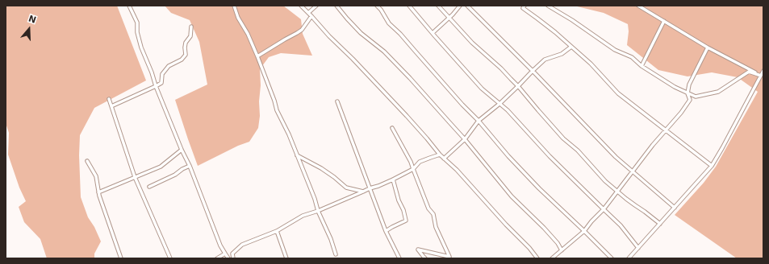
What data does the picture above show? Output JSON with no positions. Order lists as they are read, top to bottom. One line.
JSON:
{"north":"top"}
